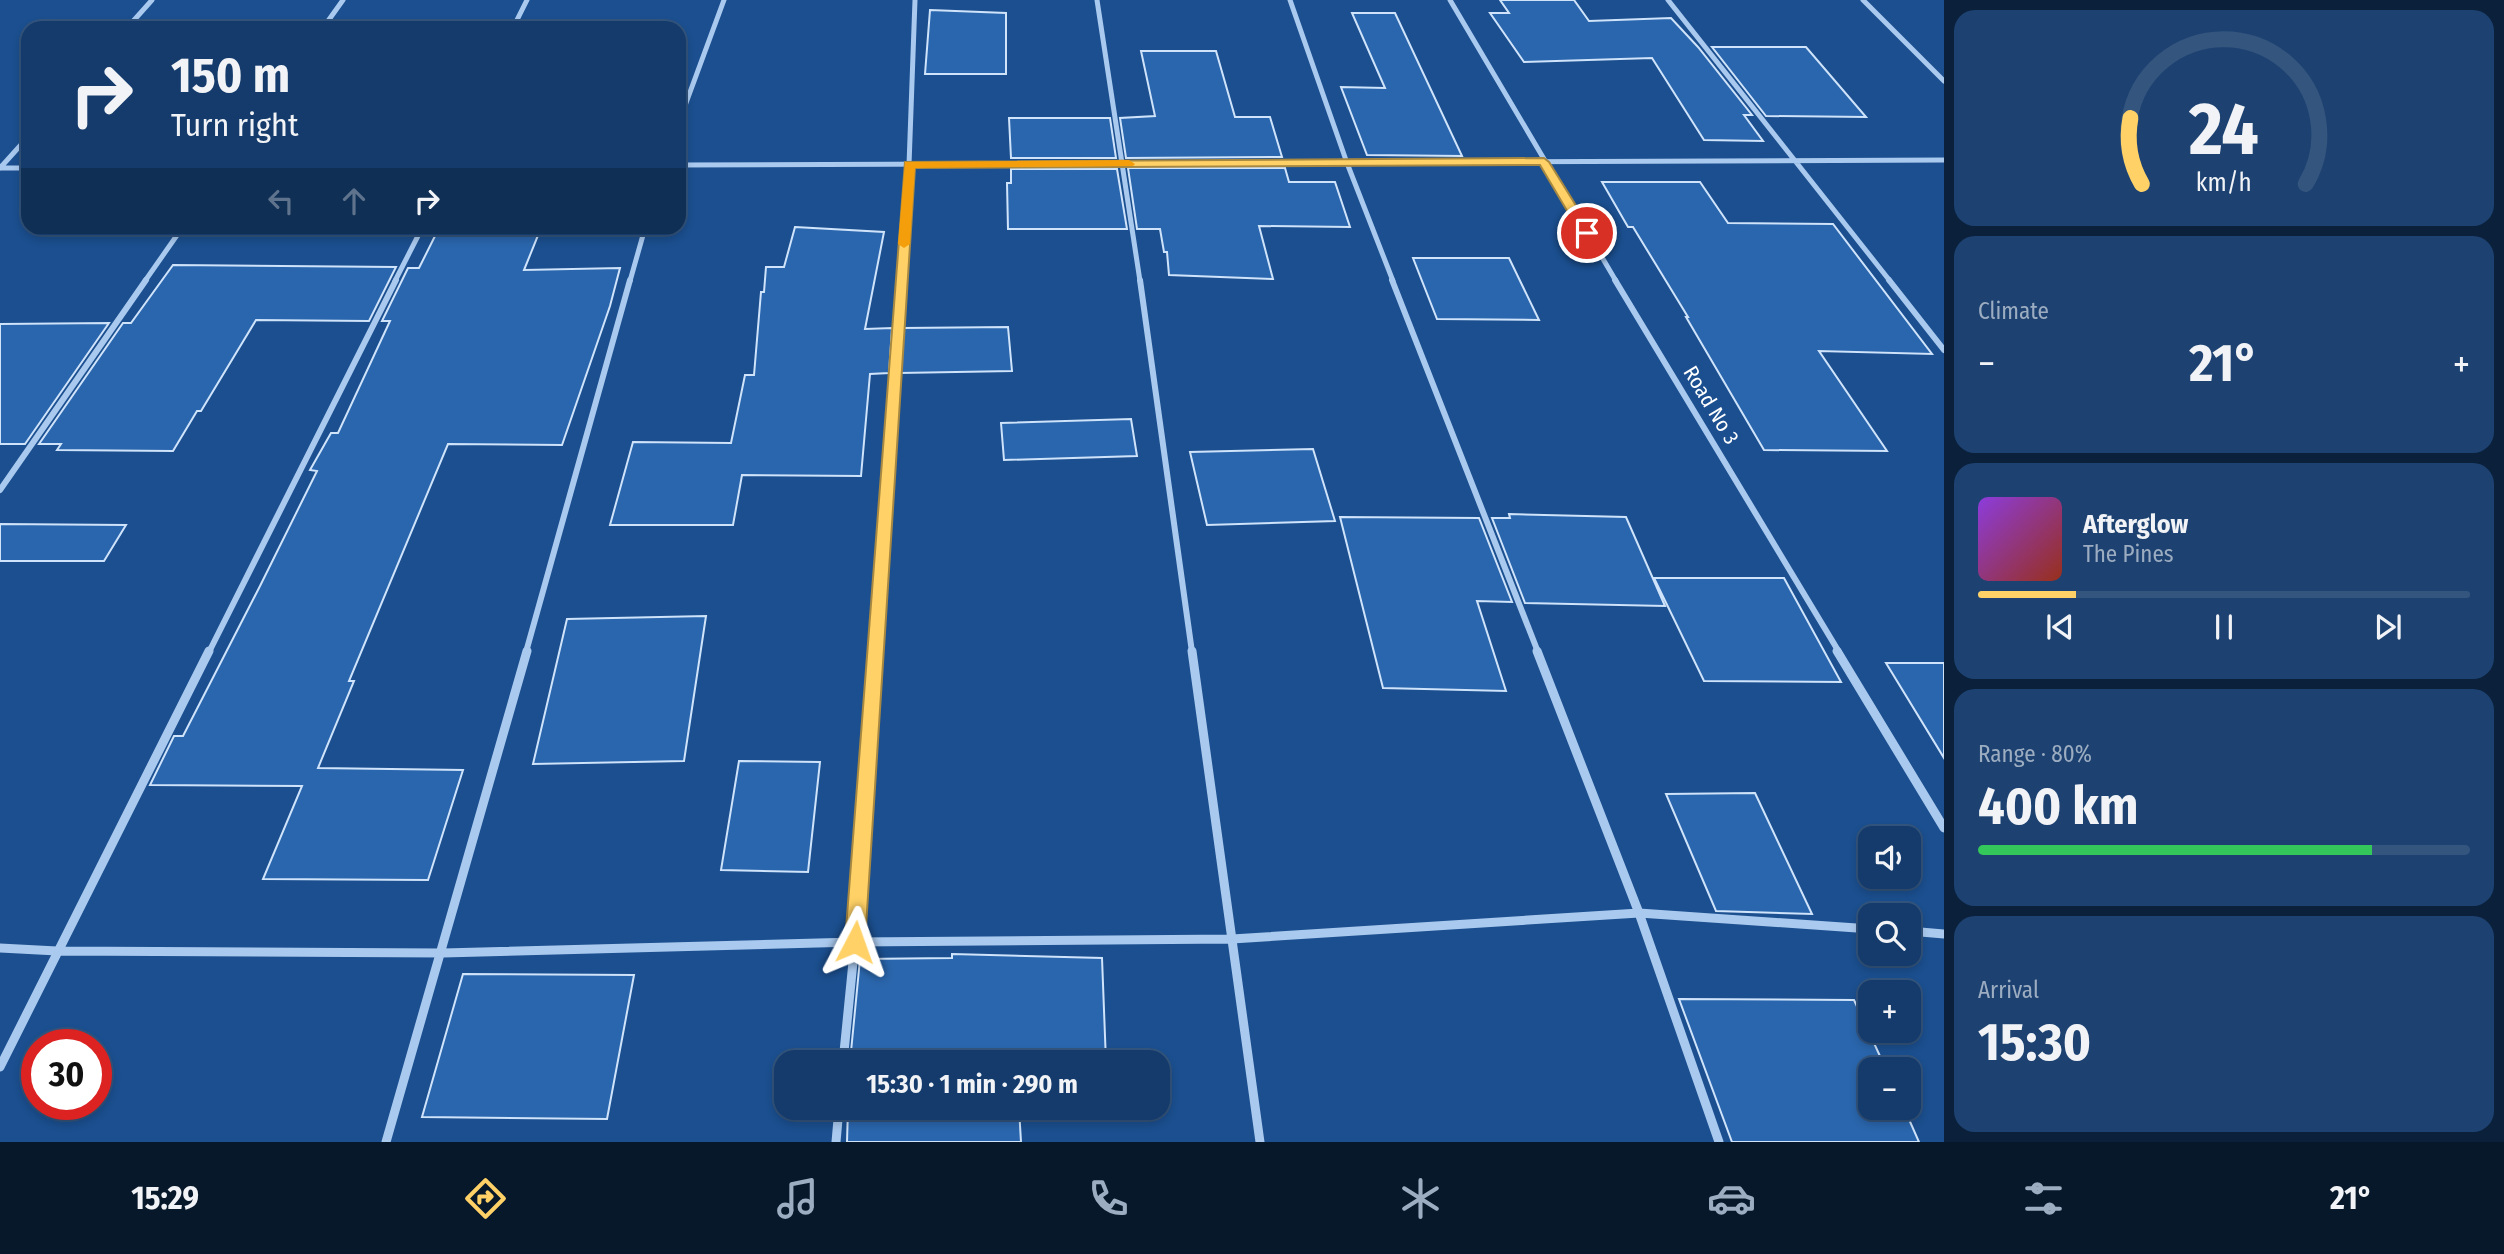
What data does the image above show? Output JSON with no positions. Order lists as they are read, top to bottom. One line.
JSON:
{"streets":{"street":["Road No 3"]},"page":{"turn":["150 m","Turn right"],"tile":["Climate",["Range · 80%","400 km"],["Arrival","15:30"]],"heat":["−","21°","+"],"song":["Afterglow","The Pines"],"map_buttons":["+","−"],"limit":"30","trip":"15:30 · 1 min · 290 m","tabs":["15:29","21°"],"gauge":["24","km/h"]}}
